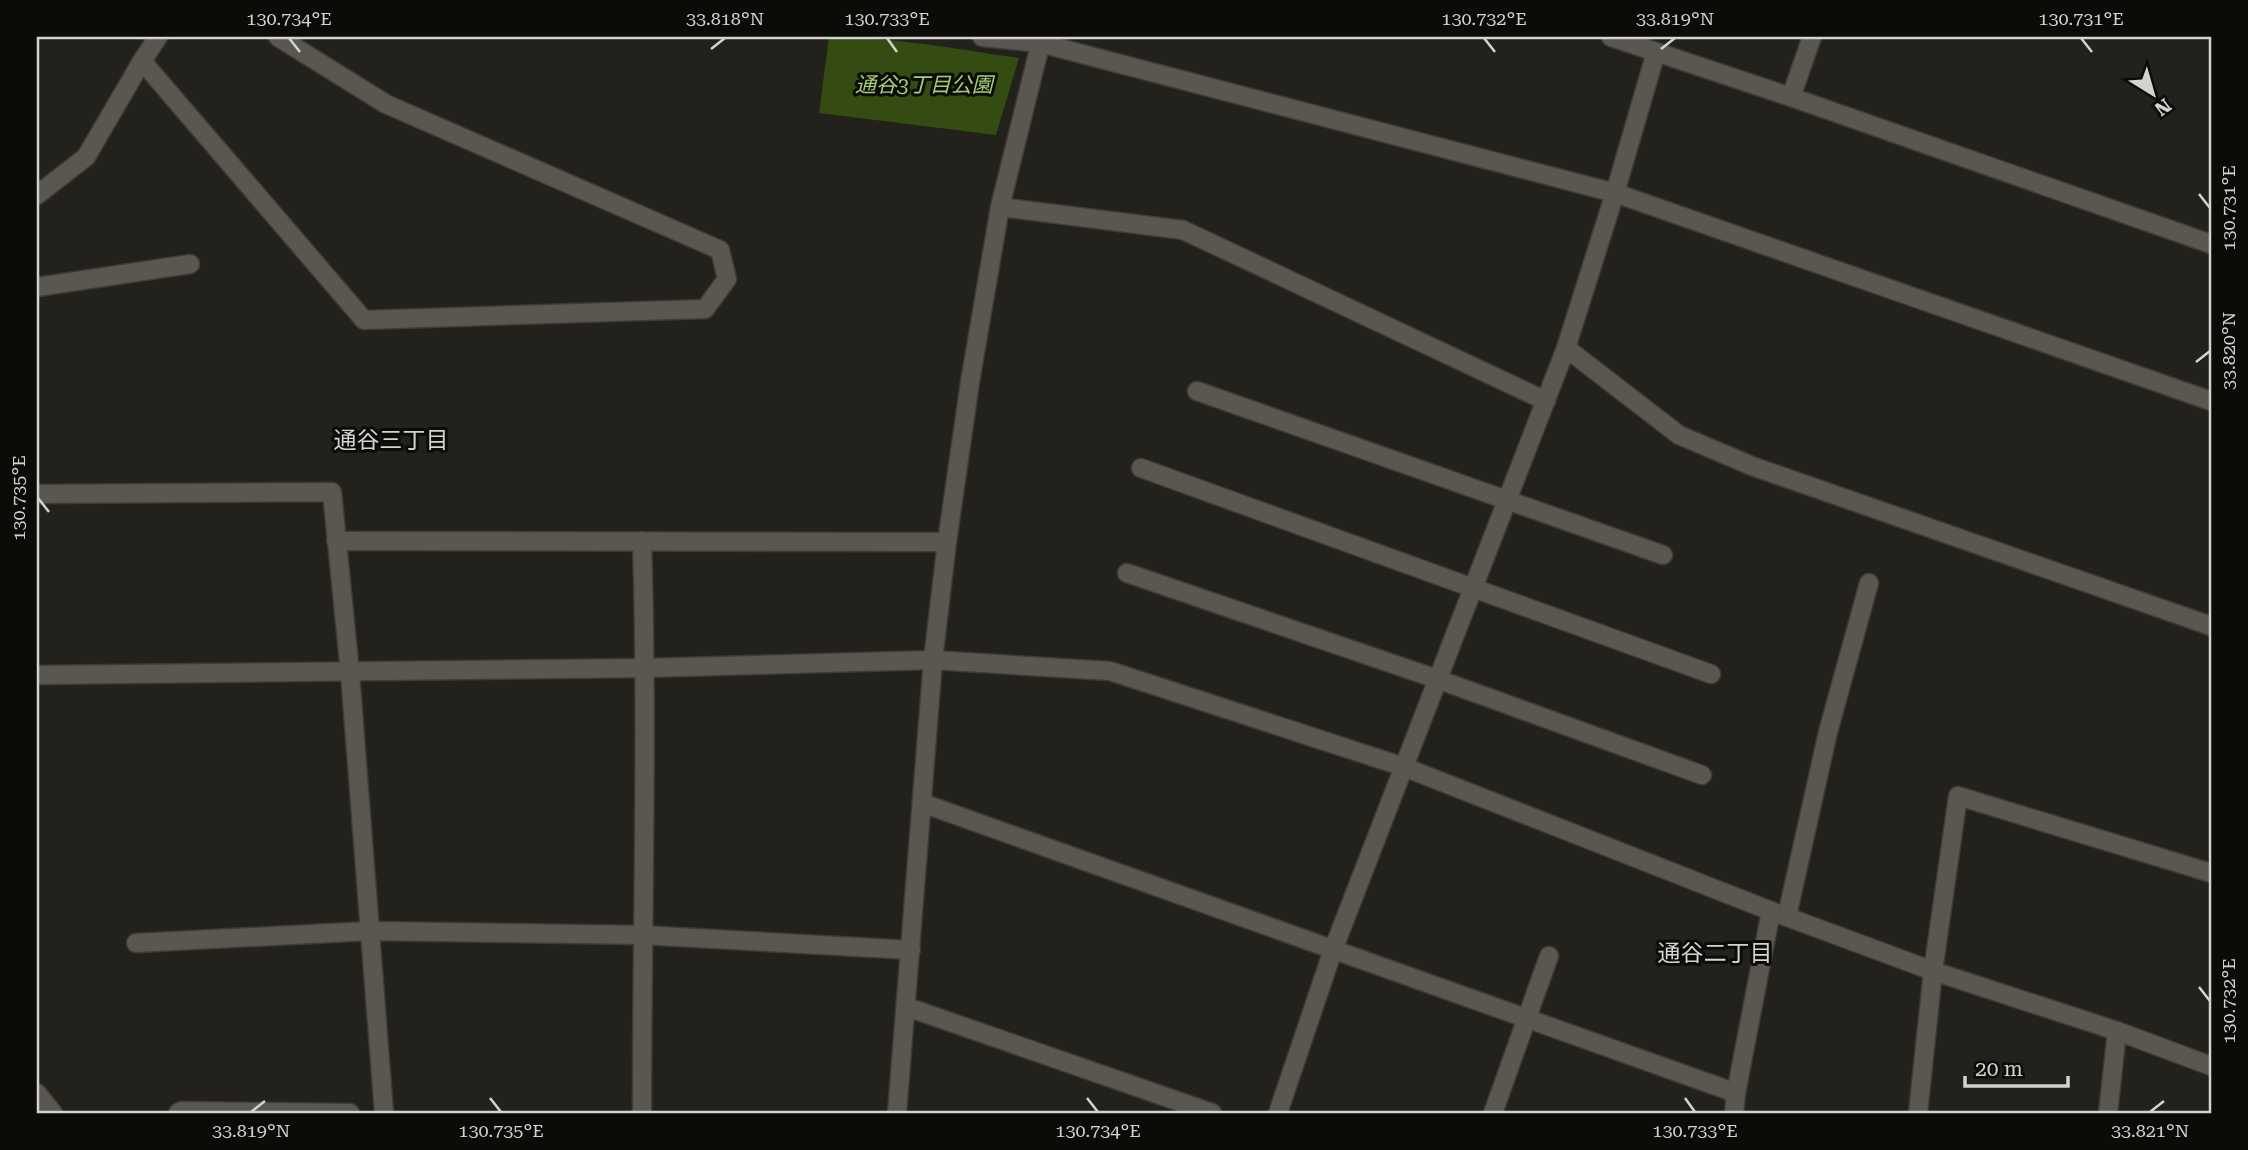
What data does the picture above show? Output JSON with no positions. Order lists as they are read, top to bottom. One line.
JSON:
{"districts":["通谷三丁目","通谷二丁目"],"parks":["通谷3丁目公園"],"scale_bar":"20 m","north":"bottom right","coordinates":["130.734°E","33.818°N","130.733°E","130.732°E","33.819°N","130.731°E","33.820°N","130.735°E","33.821°N"]}
